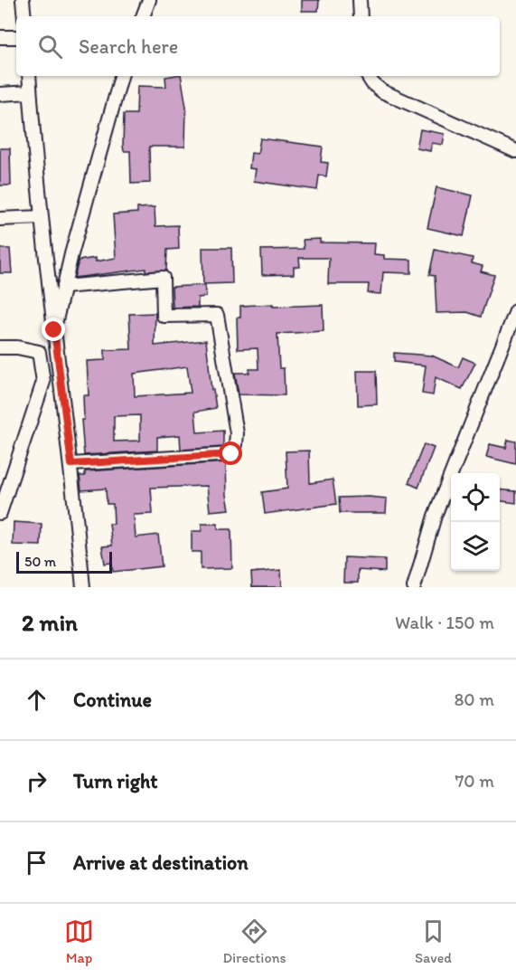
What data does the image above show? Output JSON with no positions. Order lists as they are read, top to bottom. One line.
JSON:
{"scale_bar":"50 m","page":{"search":"Search here","scale":"50 m","heading":["2 min","Walk · 150 m"],"list":[["Continue","80 m"],["Turn right","70 m"],"Arrive at destination"],"nav":["Map","Directions","Saved"]}}
